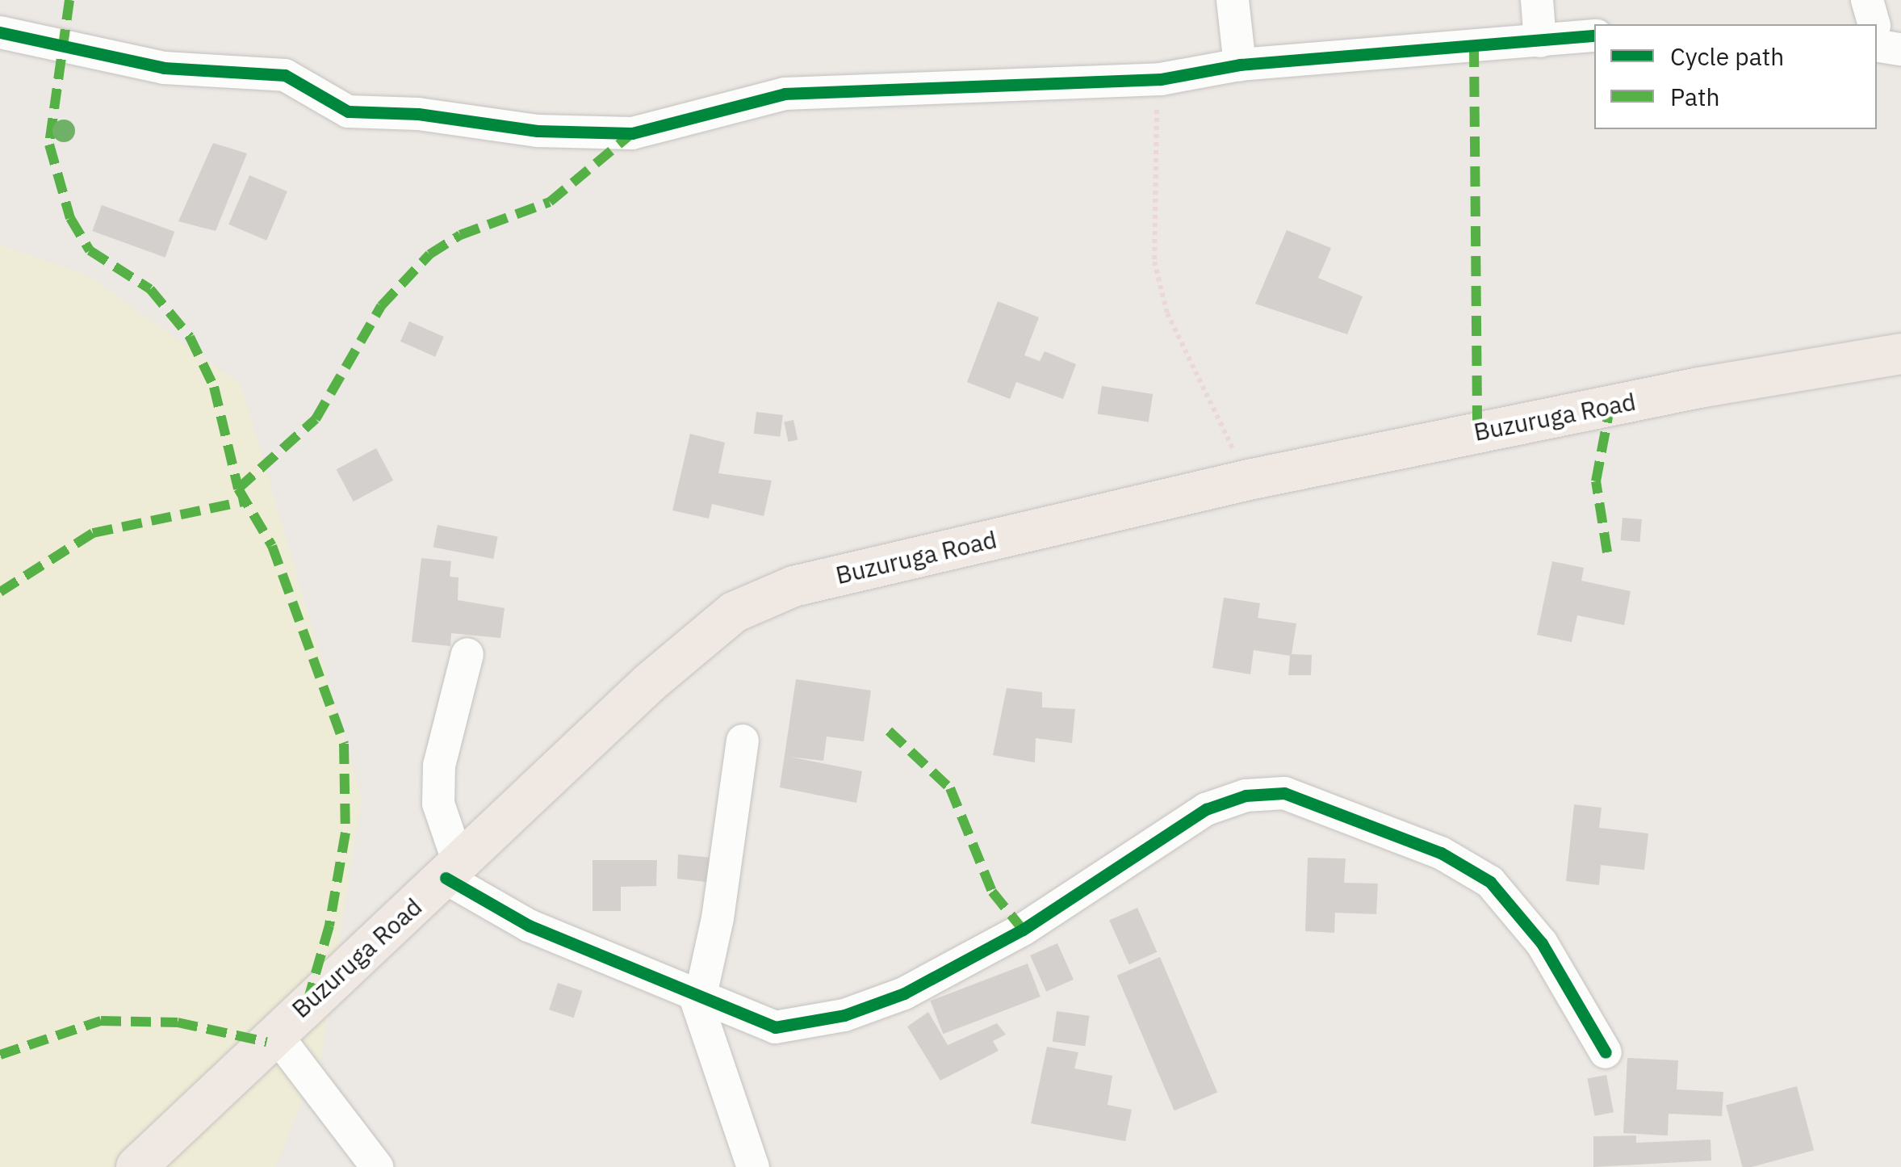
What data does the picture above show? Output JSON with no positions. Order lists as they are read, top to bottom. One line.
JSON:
{"streets":{"main road":["Buzuruga Road"]},"legend":["Cycle path","Path"]}
